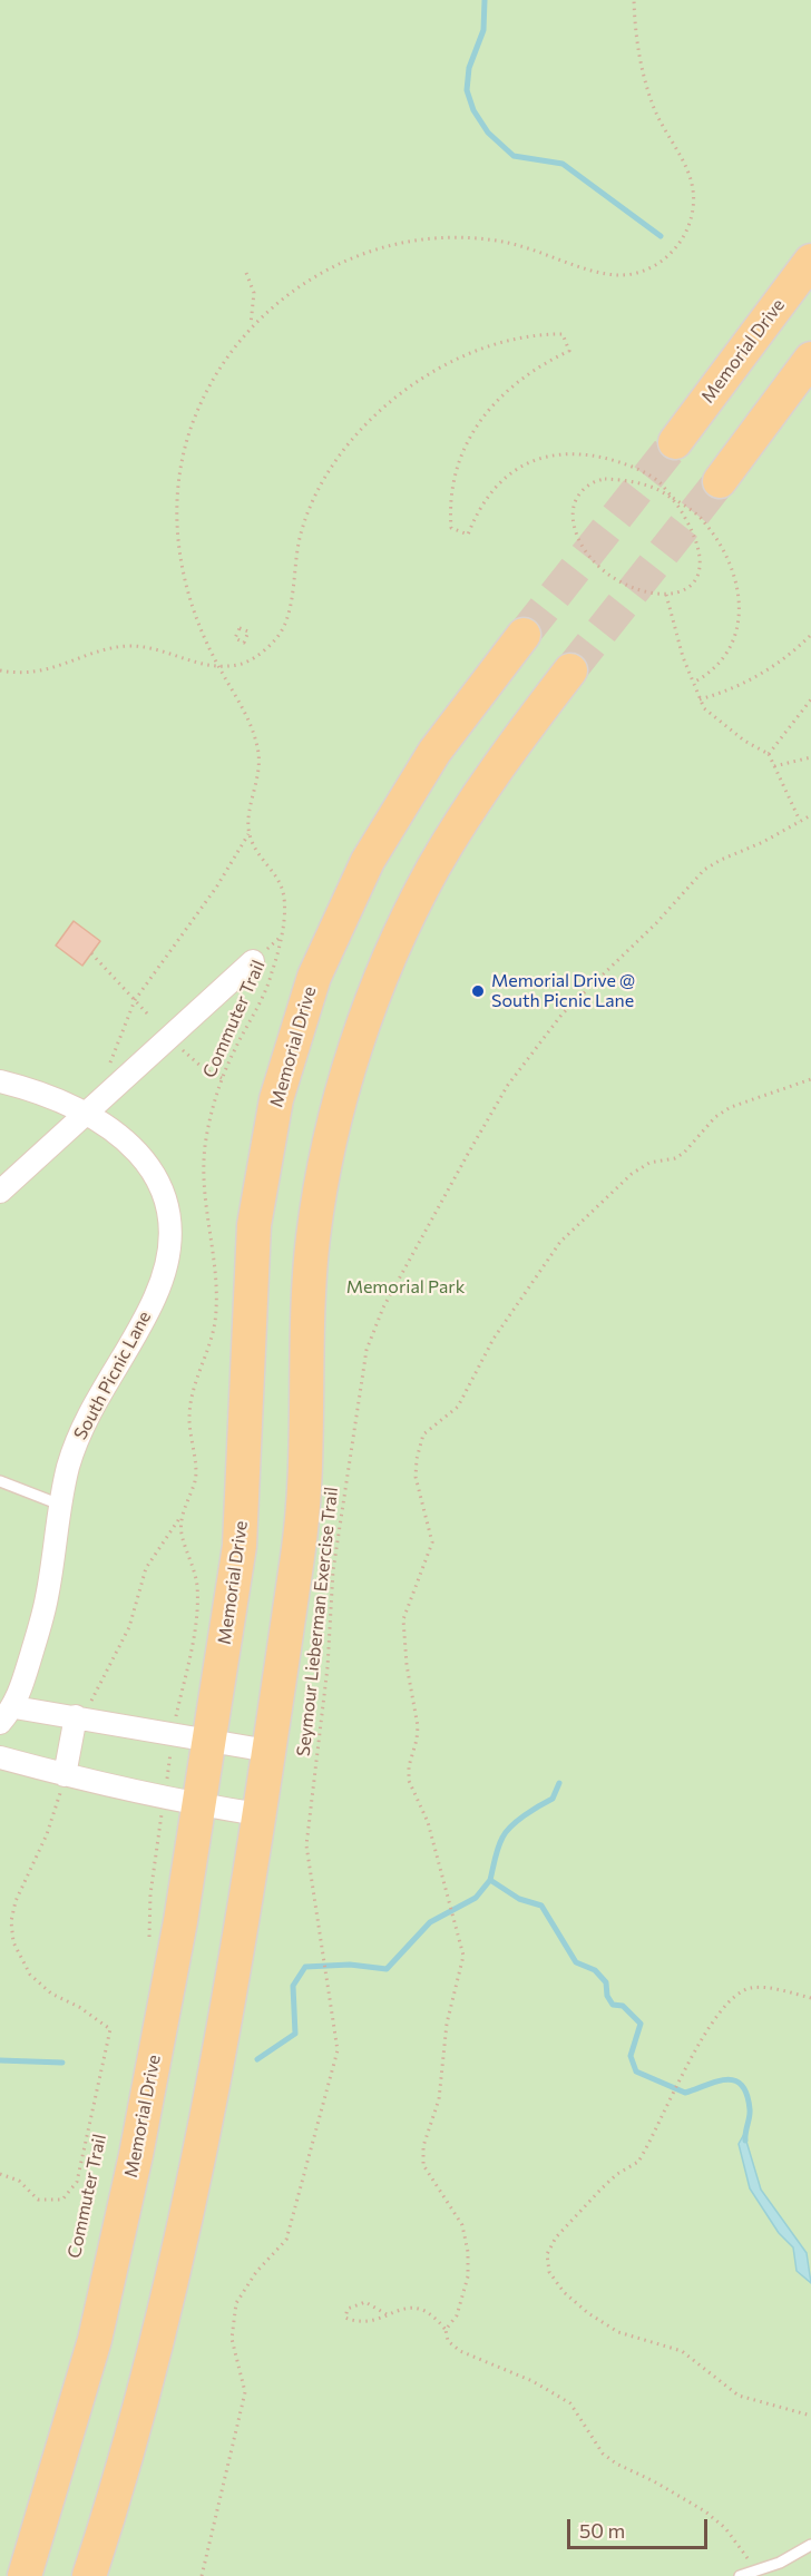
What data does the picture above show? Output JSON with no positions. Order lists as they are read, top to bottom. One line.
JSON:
{"streets":{"main road":["Memorial Drive"],"street":["South Picnic Lane"],"path":["Commuter Trail","Seymour Lieberman Exercise Trail"]},"crossings":[["Memorial Drive","South Picnic Lane"],["Commuter Trail","South Picnic Lane"]],"parks":["Memorial Park"],"places":["Memorial Drive @ South Picnic Lane"],"scale_bar":"50 m"}
